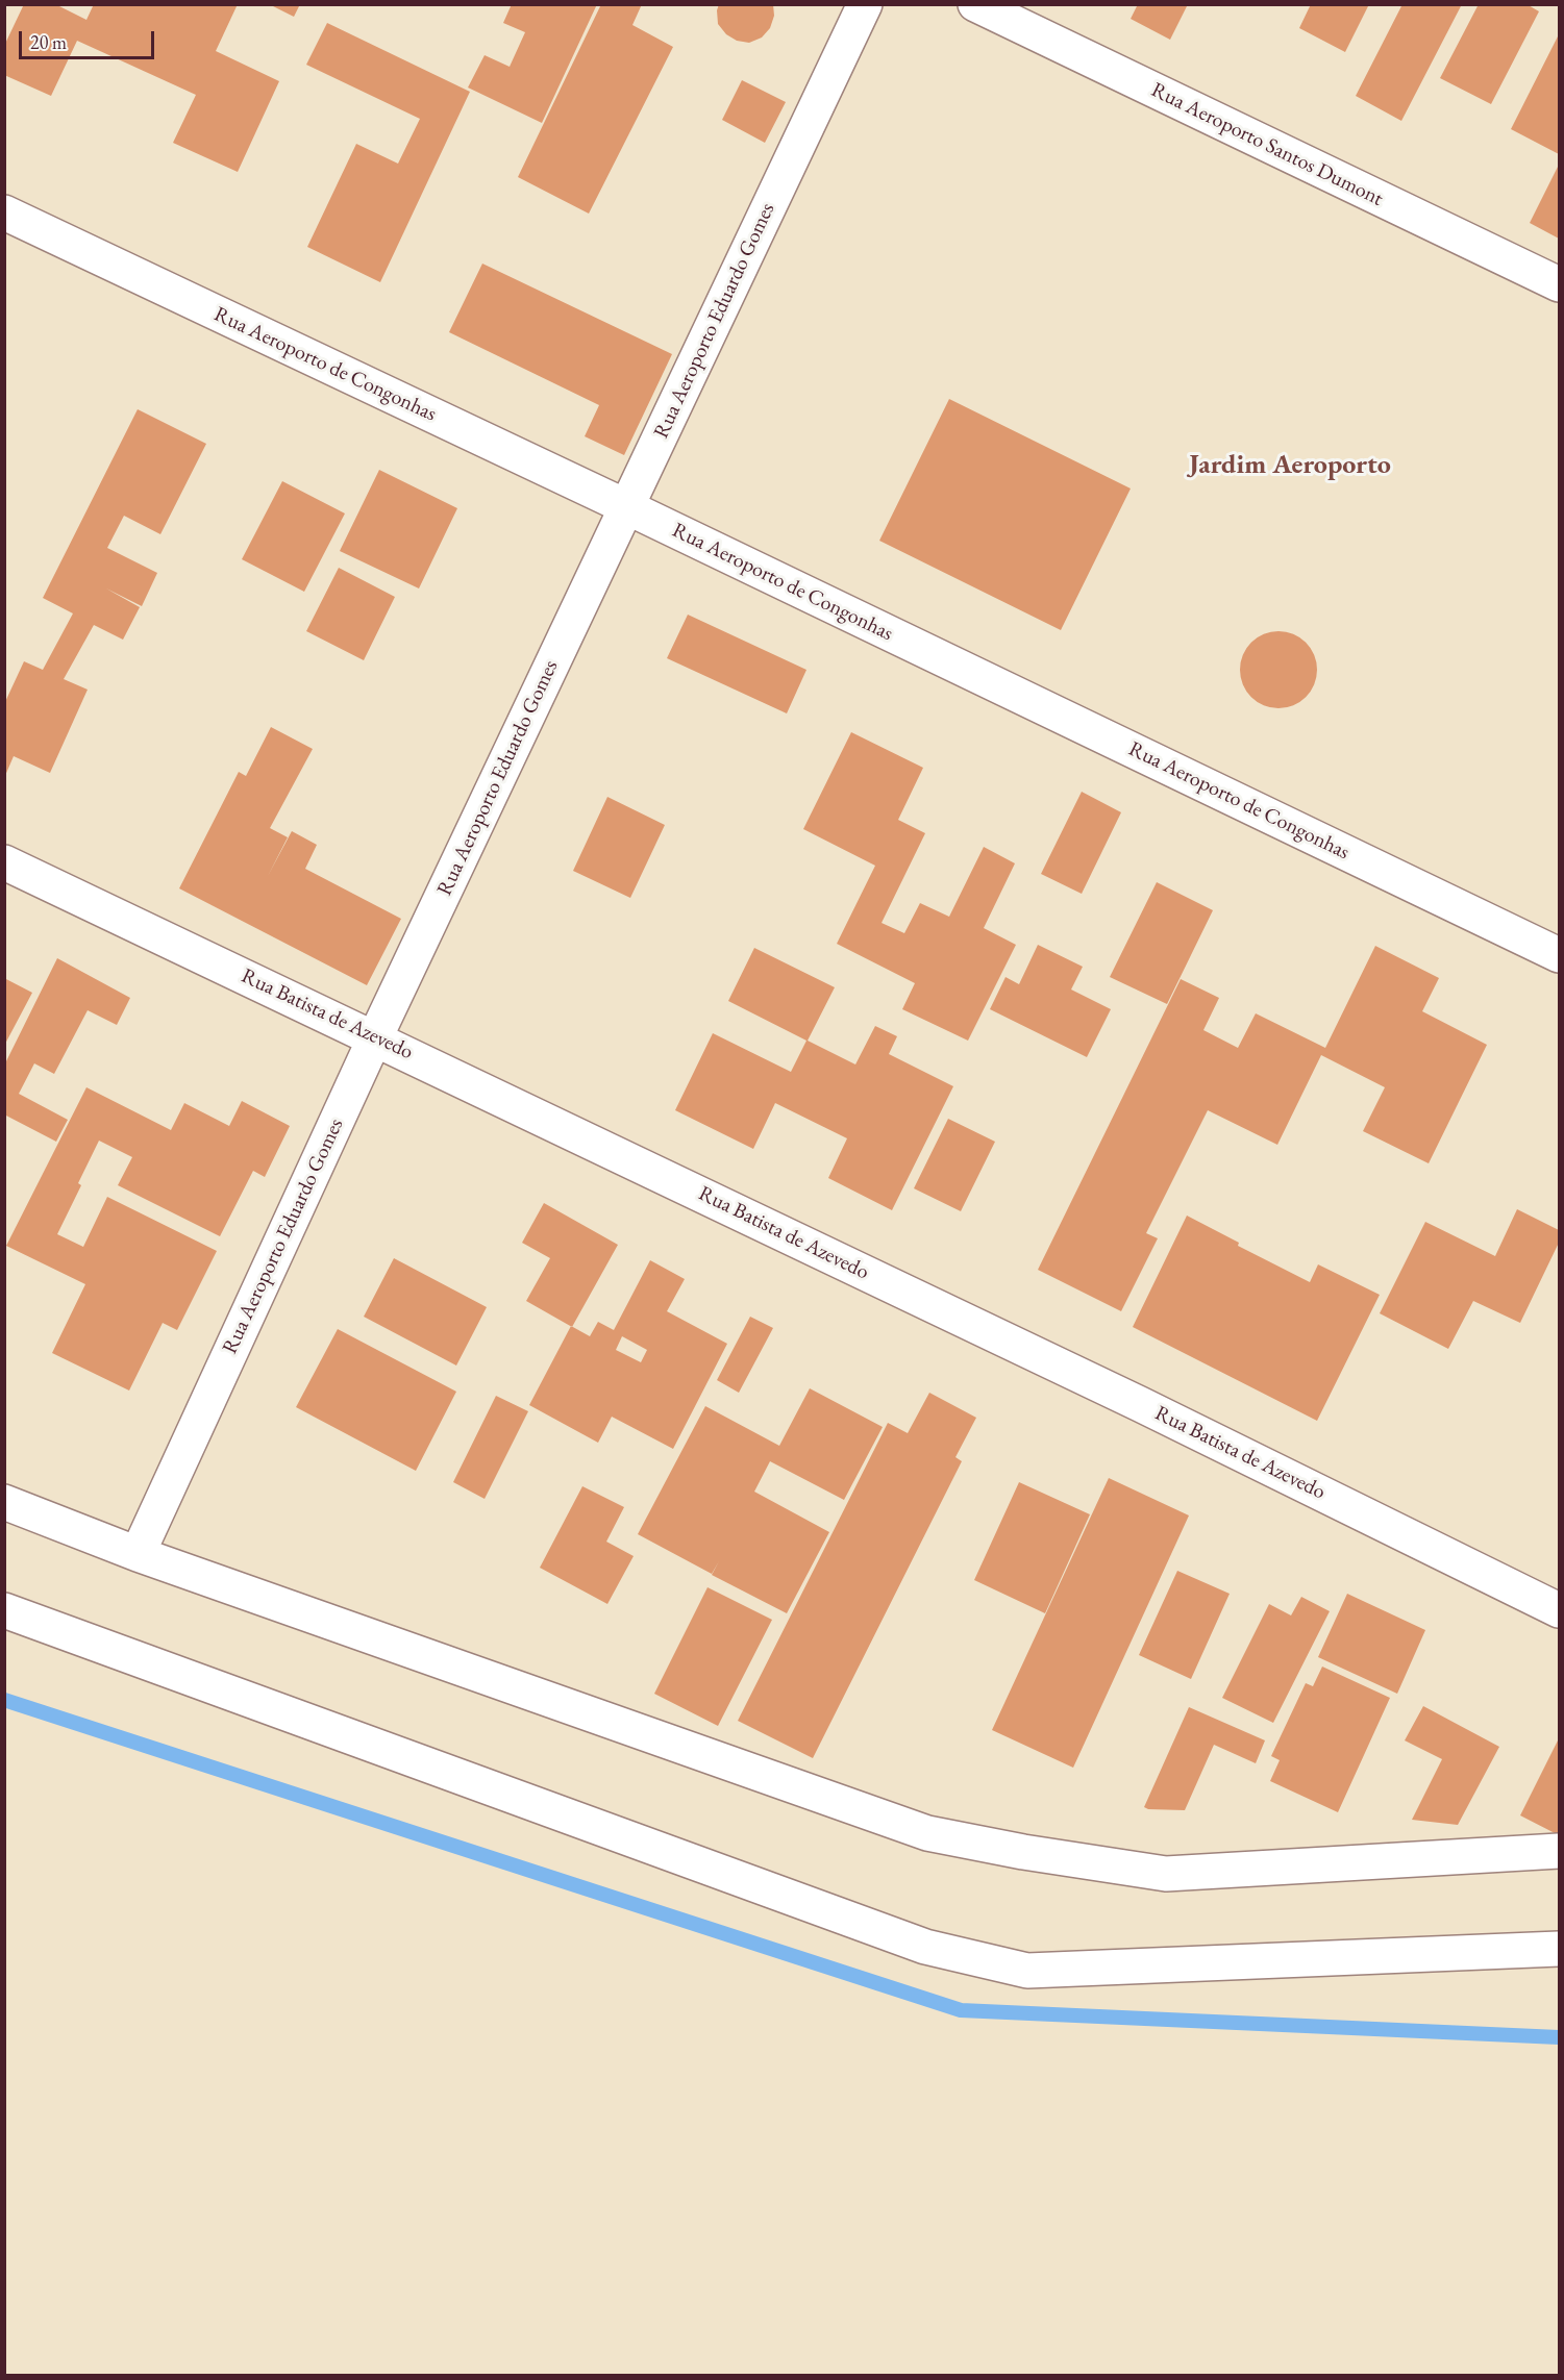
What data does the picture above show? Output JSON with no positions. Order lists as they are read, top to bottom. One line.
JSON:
{"streets":{"street":["Rua Aeroporto Santos Dumont","Rua Aeroporto Eduardo Gomes","Rua Aeroporto de Congonhas","Rua Batista de Azevedo"]},"crossings":[["Rua Aeroporto Eduardo Gomes","Rua Aeroporto de Congonhas"],["Rua Aeroporto Eduardo Gomes","Rua Batista de Azevedo"]],"districts":["Jardim Aeroporto"],"scale_bar":"20 m"}
